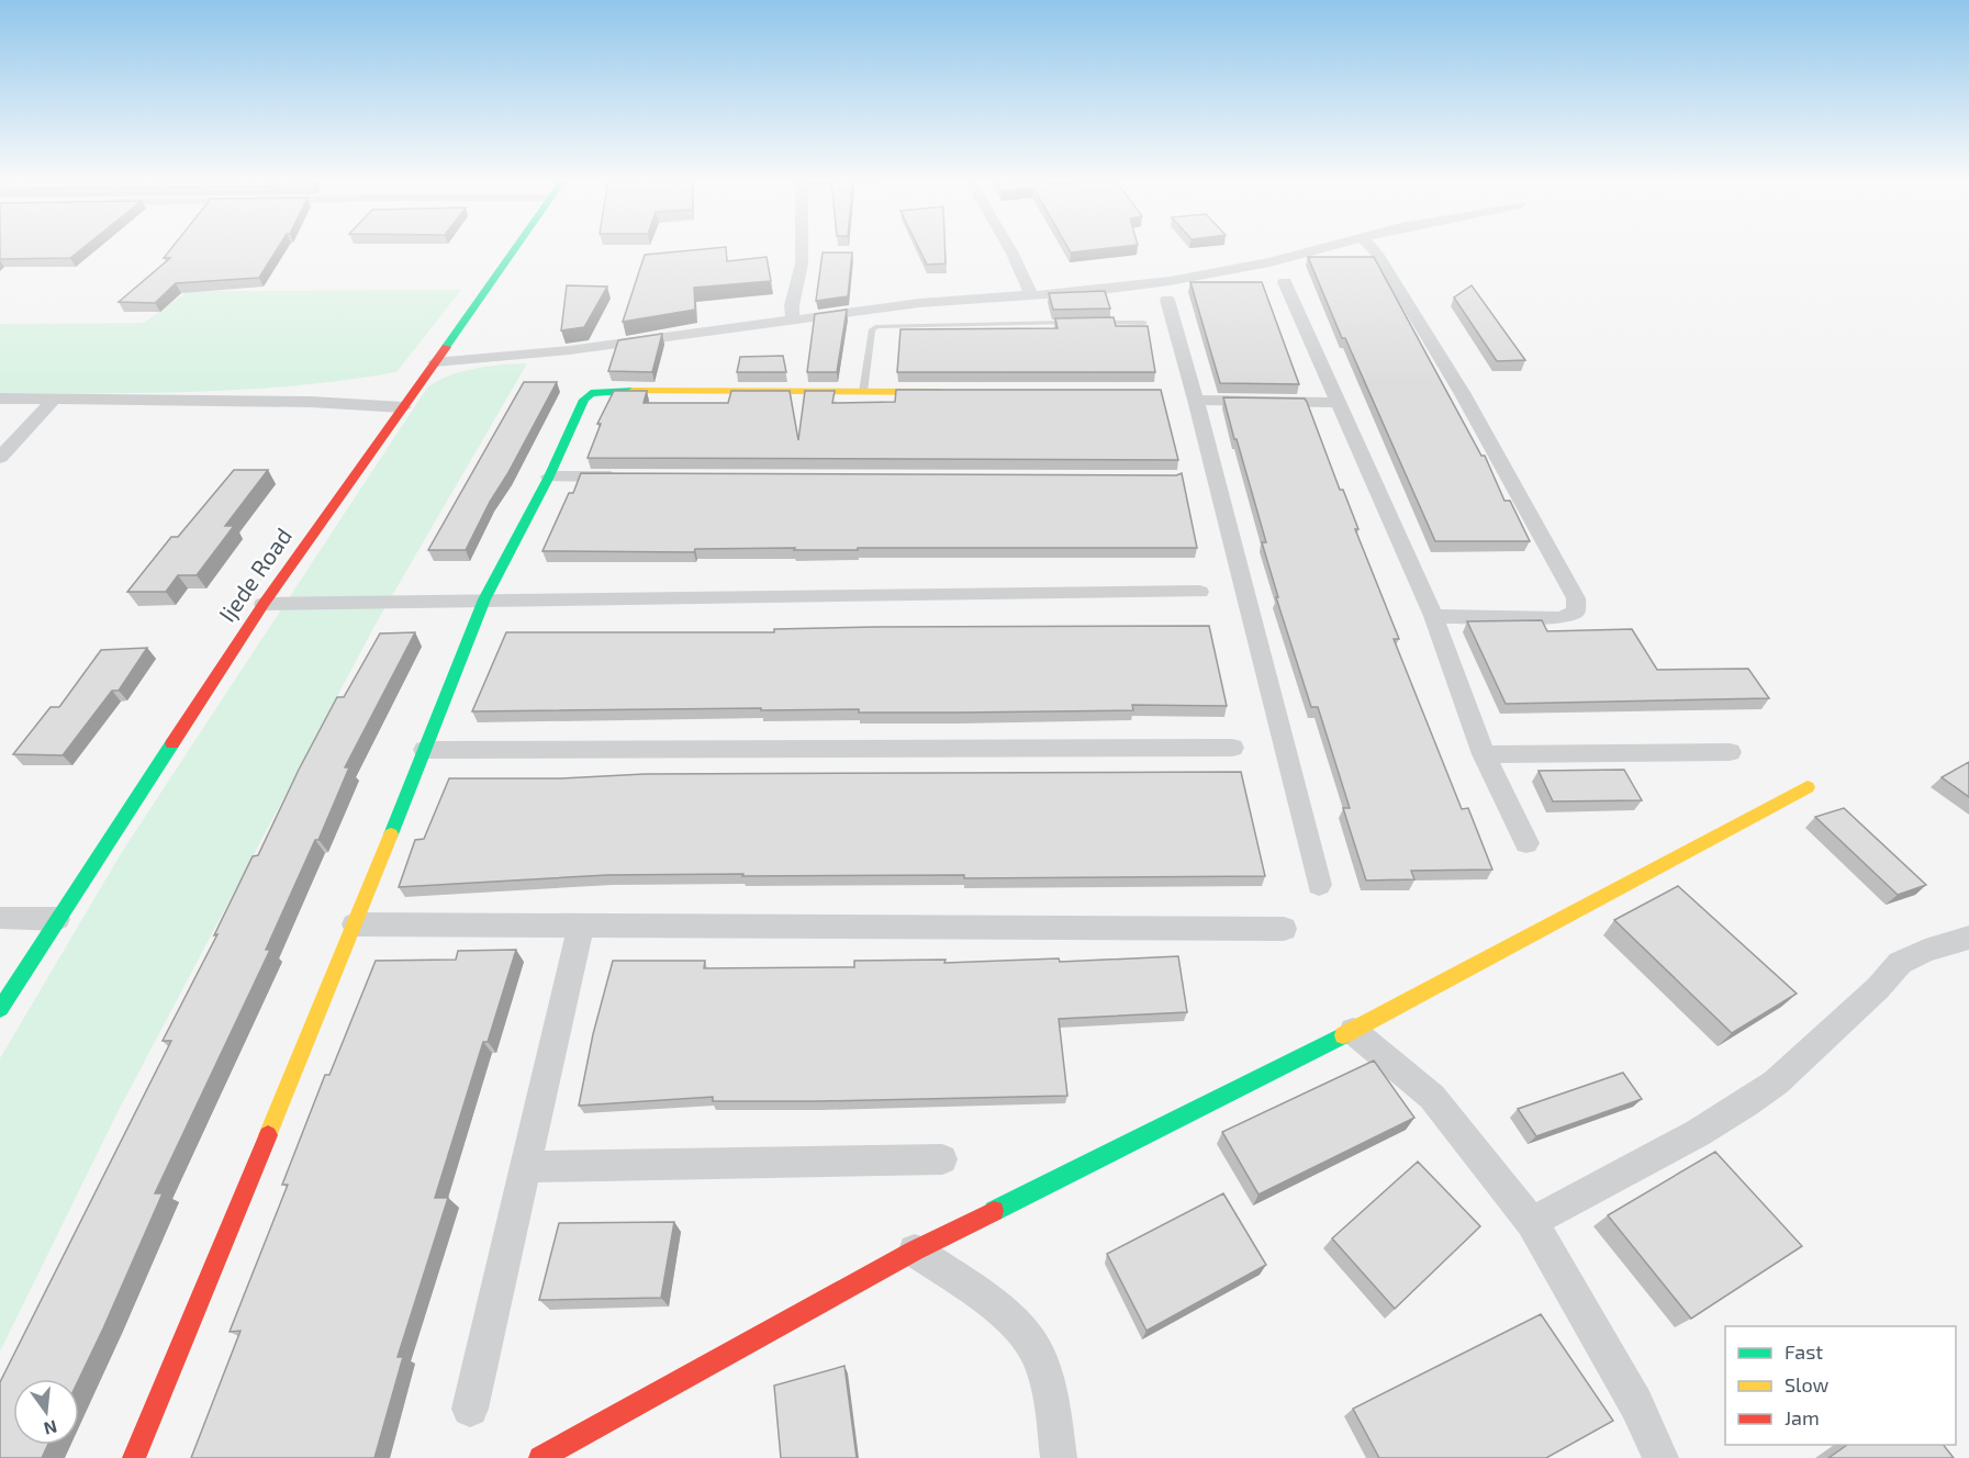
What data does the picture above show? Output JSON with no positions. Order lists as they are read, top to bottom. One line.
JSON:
{"streets":{"street":["Ijede Road"]},"legend":["Fast","Slow","Jam"],"north":"bottom"}
